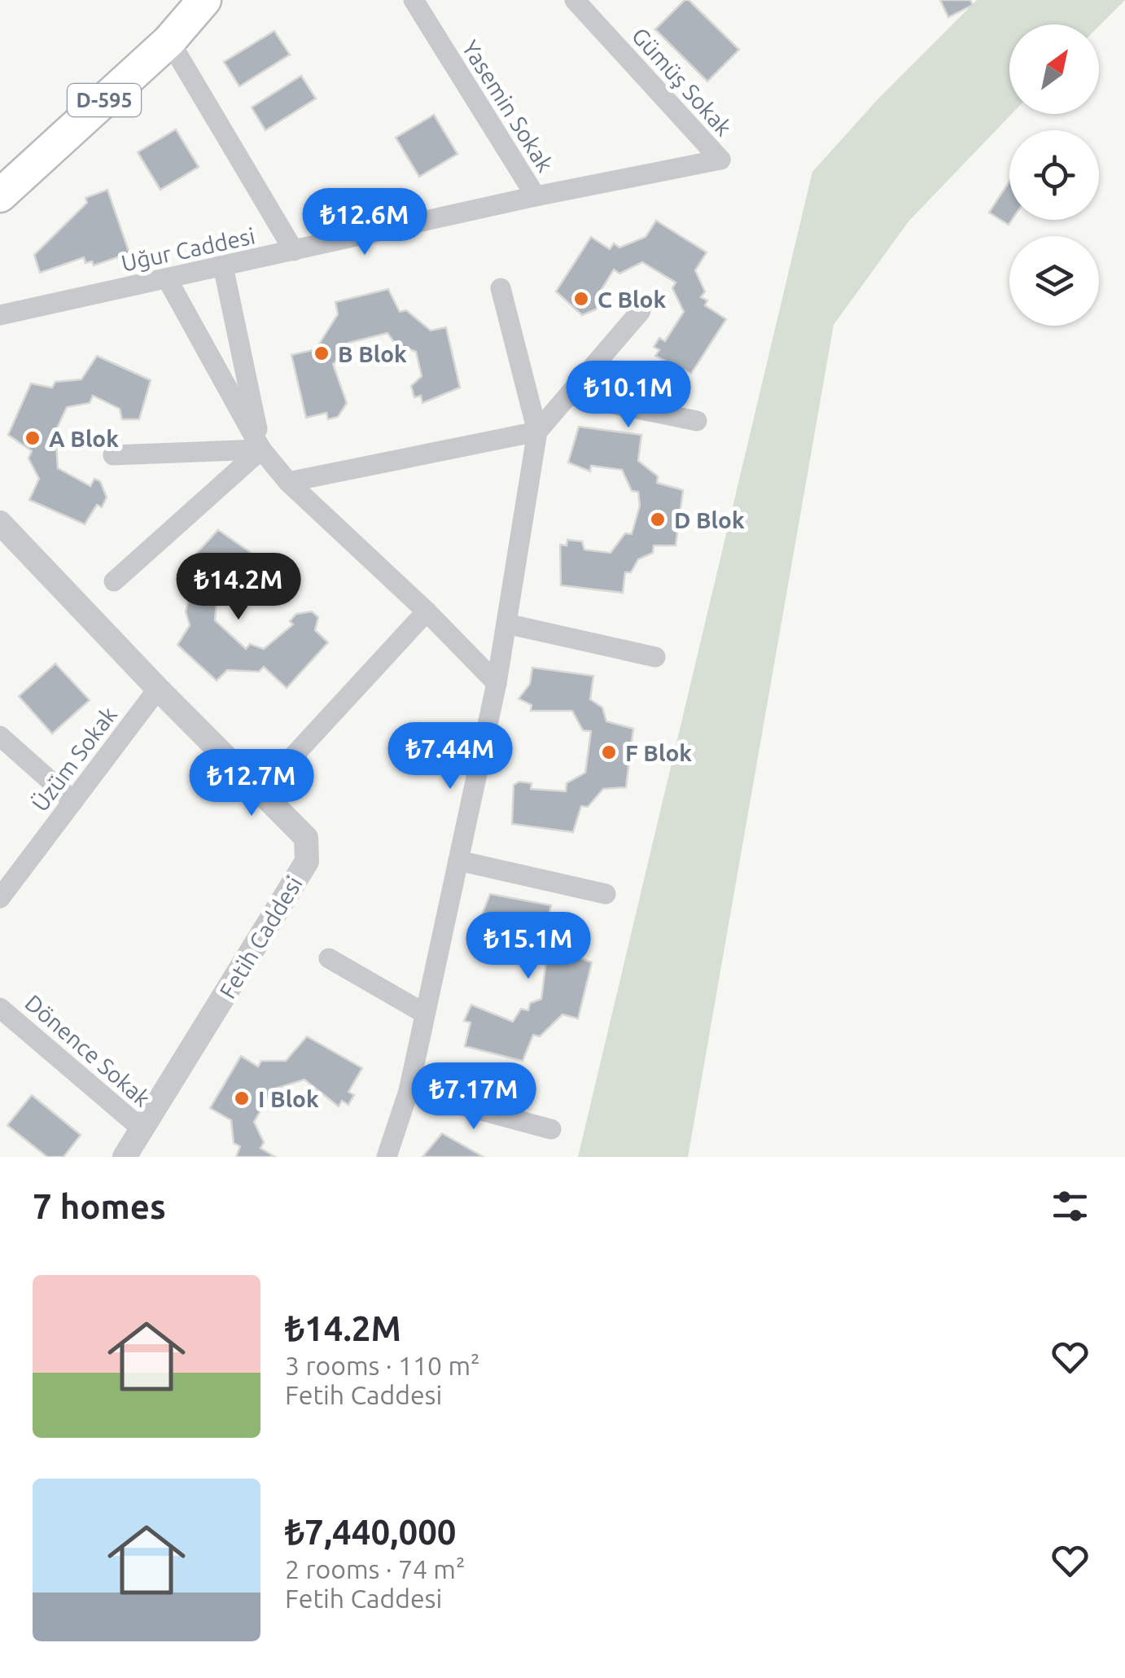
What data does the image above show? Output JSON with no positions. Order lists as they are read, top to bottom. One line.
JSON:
{"streets":{"main road":["D-595"],"street":["Gümüş Sokak","Yasemin Sokak","Uğur Caddesi","Üzüm Sokak","Fetih Caddesi","Dönence Sokak"]},"crossings":[["Gümüş Sokak","Uğur Caddesi"],["Yasemin Sokak","Uğur Caddesi"],["Üzüm Sokak","Fetih Caddesi"],["Fetih Caddesi","Dönence Sokak"]],"places":["C Blok","B Blok","A Blok","D Blok","F Blok","I Blok"],"north":"top right","page":{"price":["₺12.6M","₺10.1M","₺14.2M","₺7.44M","₺12.7M","₺15.1M","₺7.17M"],"heading":"7 homes","list":[{"name":"₺14.2M","note":"3 rooms · 110 m² · Fetih Caddesi"},{"name":"₺7,440,000","note":"2 rooms · 74 m² · Fetih Caddesi"}]}}
